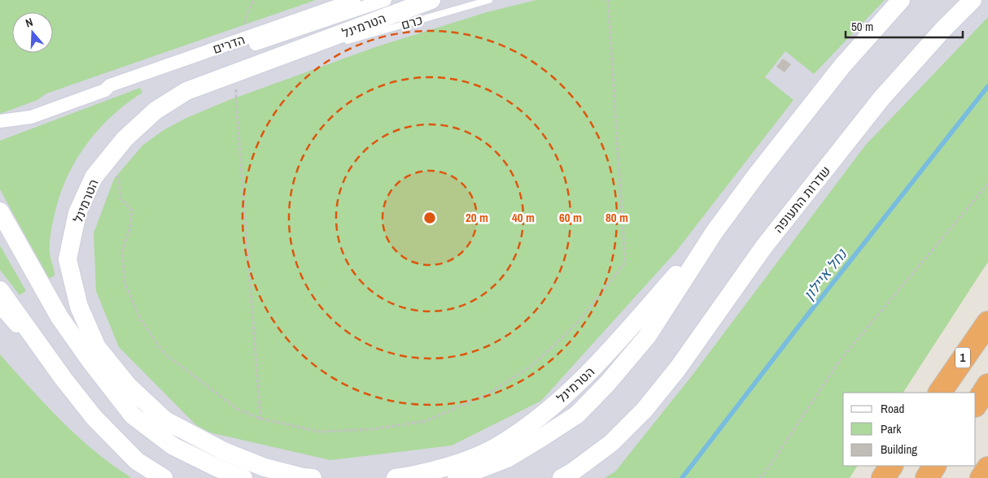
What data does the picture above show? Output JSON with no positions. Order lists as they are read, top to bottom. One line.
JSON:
{"streets":{"highway":["1"],"main road":["הטרמינל","שדרות התעופה"],"street":["הדרים"],"lane":["כרם"]},"water":["נחל איילון"],"legend":["Road","Park","Building"],"scale_bar":"50 m","north":"top","rings":["20 m","40 m","60 m","80 m"]}
